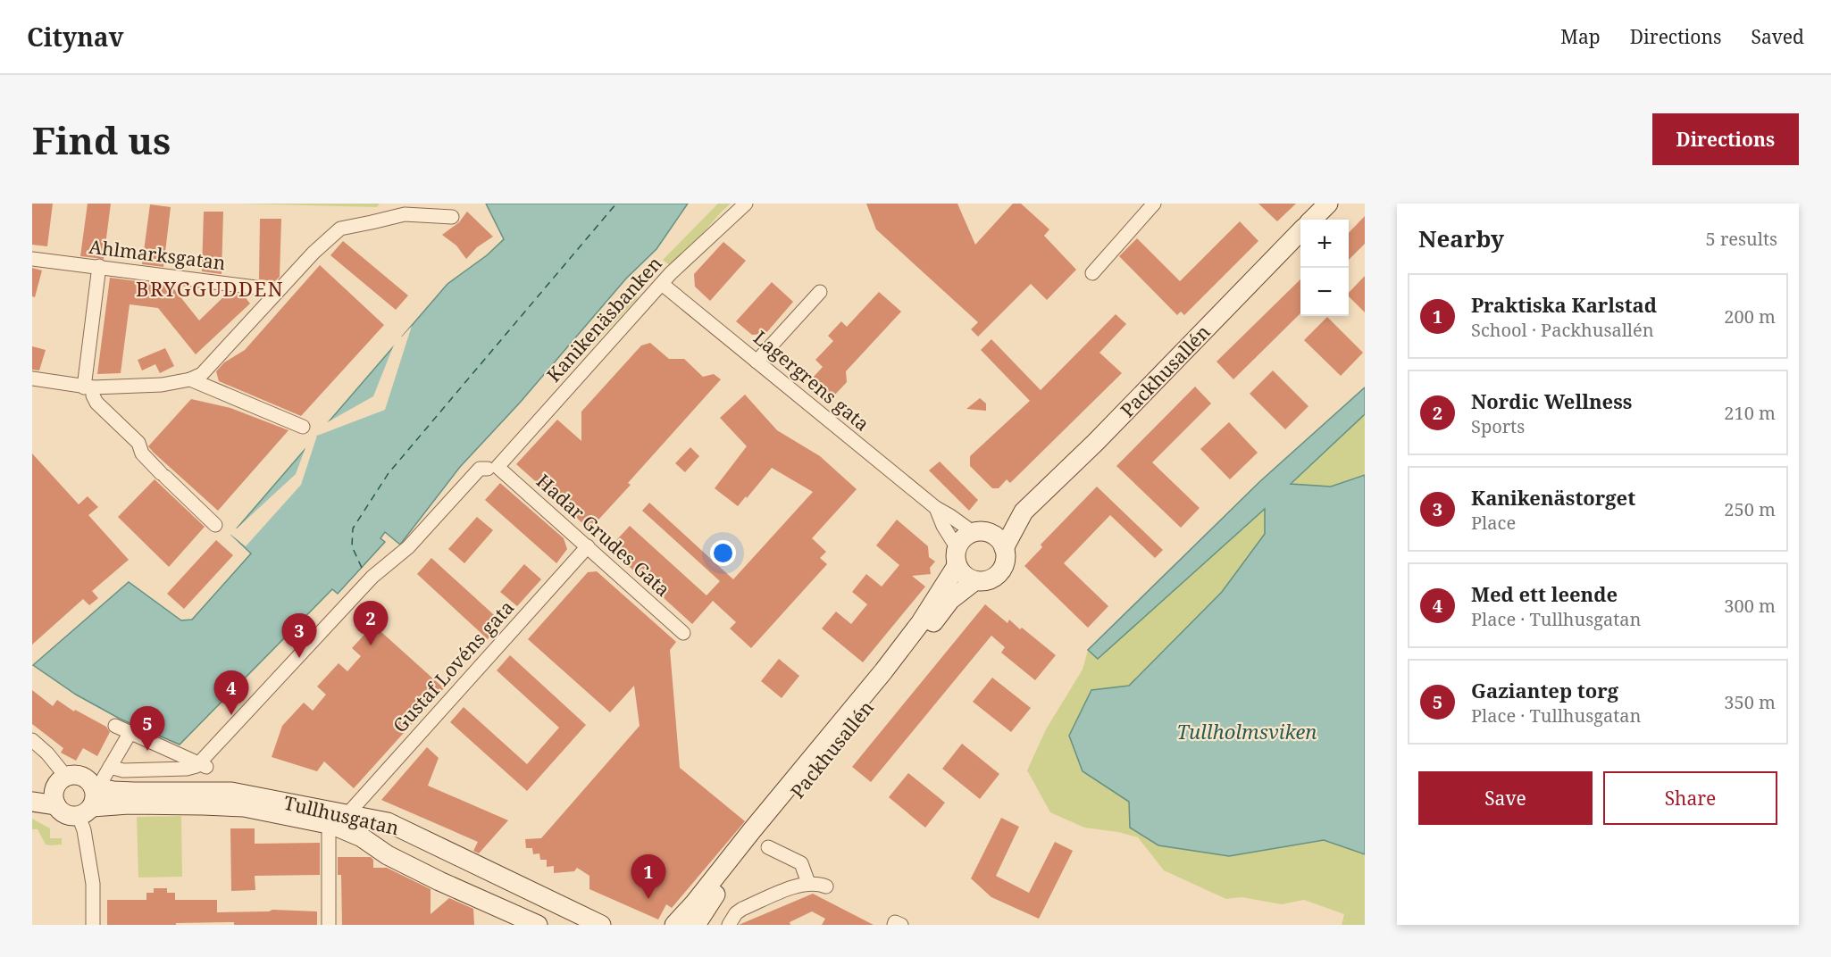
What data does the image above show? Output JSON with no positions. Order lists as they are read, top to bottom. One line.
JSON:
{"streets":{"street":["Ahlmarksgatan","Kanikenäsbanken","Packhusallén","Lagergrens gata","Hadar Grudes Gata","Gustaf Lovéns gata","Tullhusgatan"]},"crossings":[["Kanikenäsbanken","Lagergrens gata"],["Kanikenäsbanken","Hadar Grudes Gata"],["Packhusallén","Lagergrens gata"],["Hadar Grudes Gata","Gustaf Lovéns gata"],["Gustaf Lovéns gata","Tullhusgatan"]],"districts":["BRYGGUDDEN"],"water":["Tullholmsviken"],"page":{"header":"Citynav","nav":["Map","Directions","Saved"],"buttons":["Directions",["Save","Share"]],"title":"Find us","heading":["Nearby","5 results"],"map_buttons":["+","−"],"list":[{"mark":"1","name":"Praktiska Karlstad","note":"School · Packhusallén","value":"200 m"},{"mark":"2","name":"Nordic Wellness","note":"Sports","value":"210 m"},{"mark":"3","name":"Kanikenästorget","note":"Place","value":"250 m"},{"mark":"4","name":"Med ett leende","note":"Place · Tullhusgatan","value":"300 m"},{"mark":"5","name":"Gaziantep torg","note":"Place · Tullhusgatan","value":"350 m"}],"pins":["2","3","4","5","1"]}}
